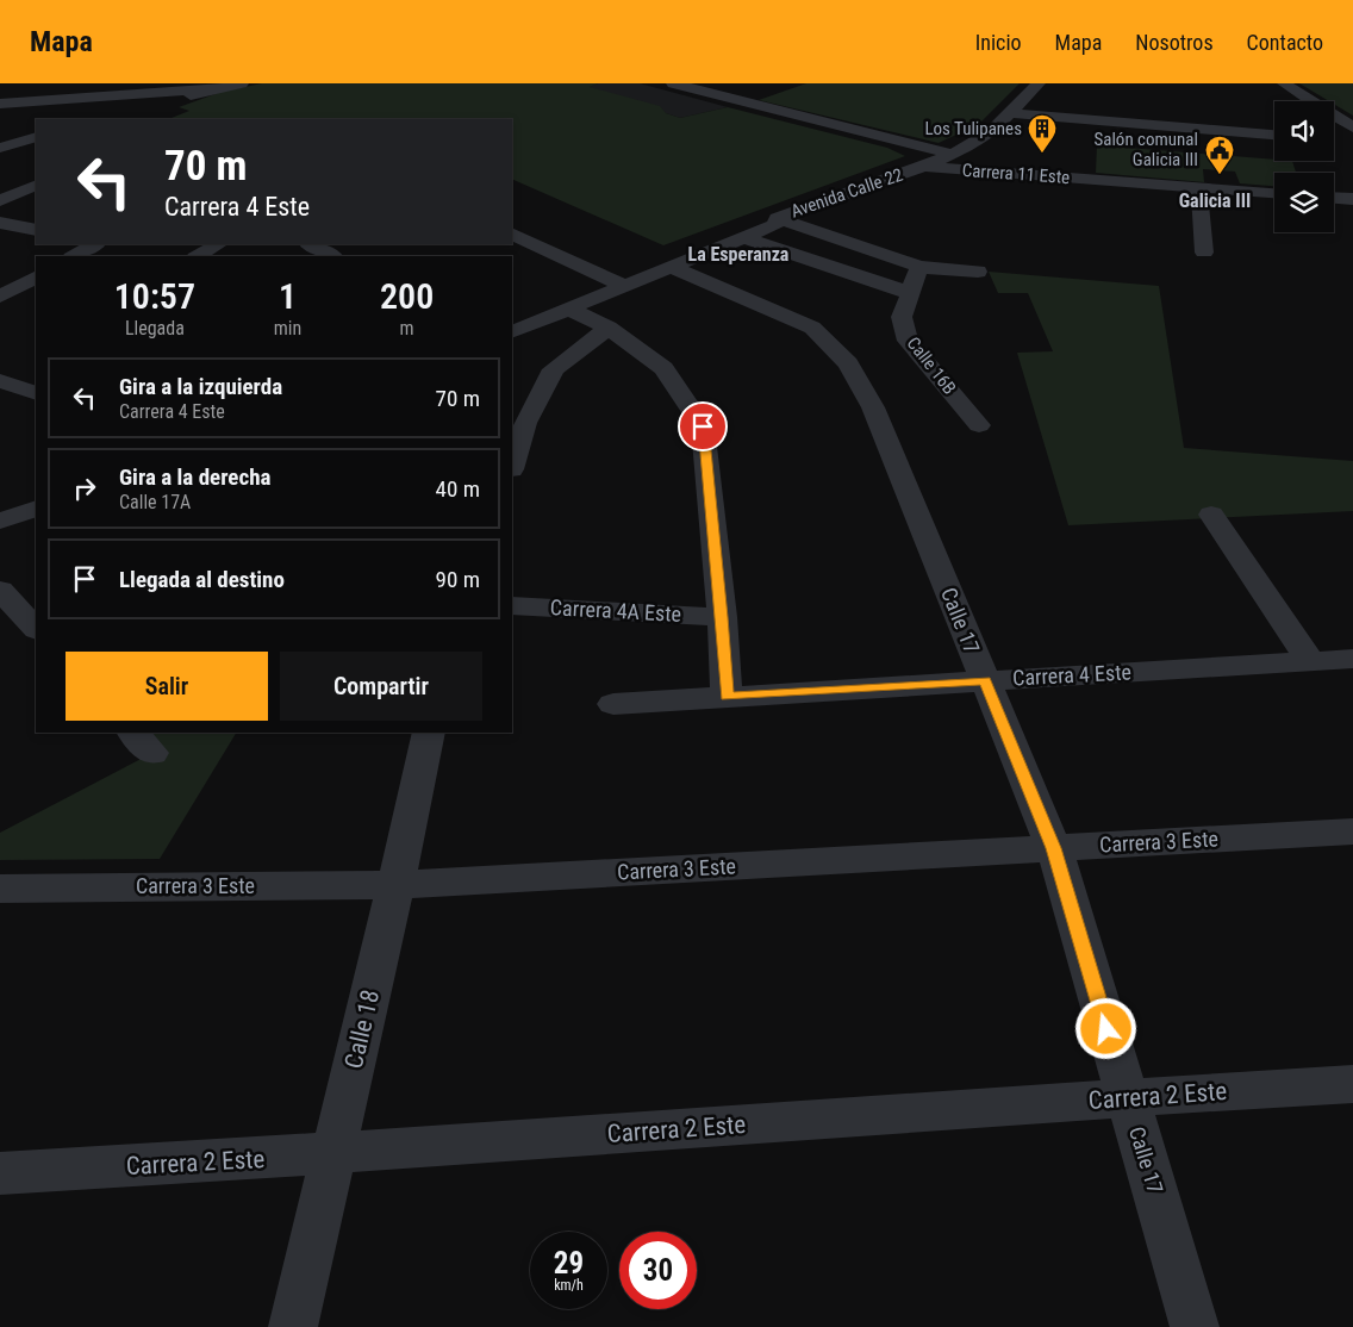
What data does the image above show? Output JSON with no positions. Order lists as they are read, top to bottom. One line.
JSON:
{"streets":{"street":["Carrera 11 Este","Avenida Calle 22","Calle 16B","Carrera 4A Este","Calle 17","Carrera 4 Este","Carrera 3 Este","Calle 18","Carrera 2 Este"]},"crossings":[["Carrera 11 Este","Avenida Calle 22"],["Avenida Calle 22","Calle 17"],["Calle 17","Carrera 4 Este"],["Calle 17","Carrera 3 Este"],["Calle 17","Carrera 2 Este"],["Carrera 3 Este","Calle 18"],["Calle 18","Carrera 2 Este"]],"districts":["Galicia III","La Esperanza"],"places":{"building":["Los Tulipanes"],"public building":["Salón comunal Galicia III"]},"page":{"header":"Mapa","nav":["Inicio","Mapa","Nosotros","Contacto"],"turn":["70 m","Carrera 4 Este"],"eta":["10:57","Llegada","1","min","200","m"],"list":[{"name":"Gira a la izquierda","note":"Carrera 4 Este","value":"70 m"},{"name":"Gira a la derecha","note":"Calle 17A","value":"40 m"},{"name":"Llegada al destino","value":"90 m"}],"buttons":["Salir","Compartir"],"speed":"29 km/h","limit":"30"}}
